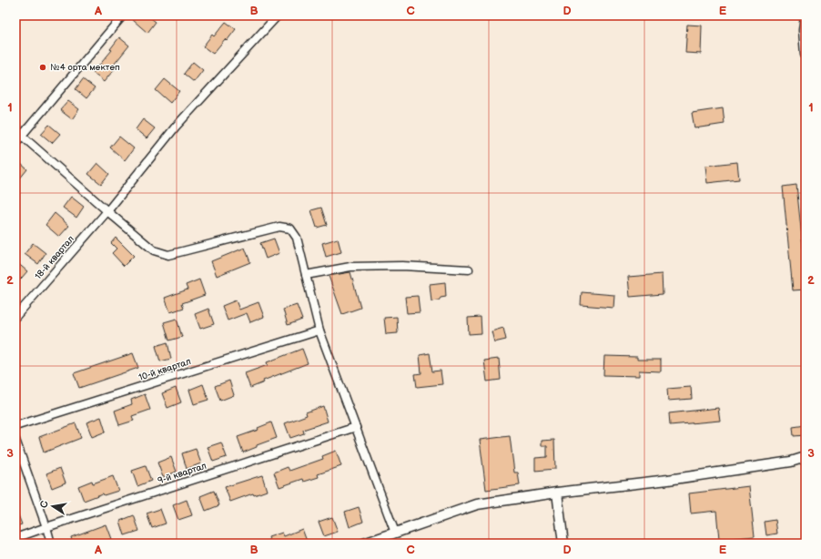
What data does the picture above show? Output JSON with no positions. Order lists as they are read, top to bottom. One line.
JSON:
{"streets":{"street":["18-й квартал","10-й квартал","9-й квартал"]},"places":["№4 орта мектеп"],"north":"left","grid":{"columns":["A","B","C","D","E"],"rows":["1","2","3"]}}
